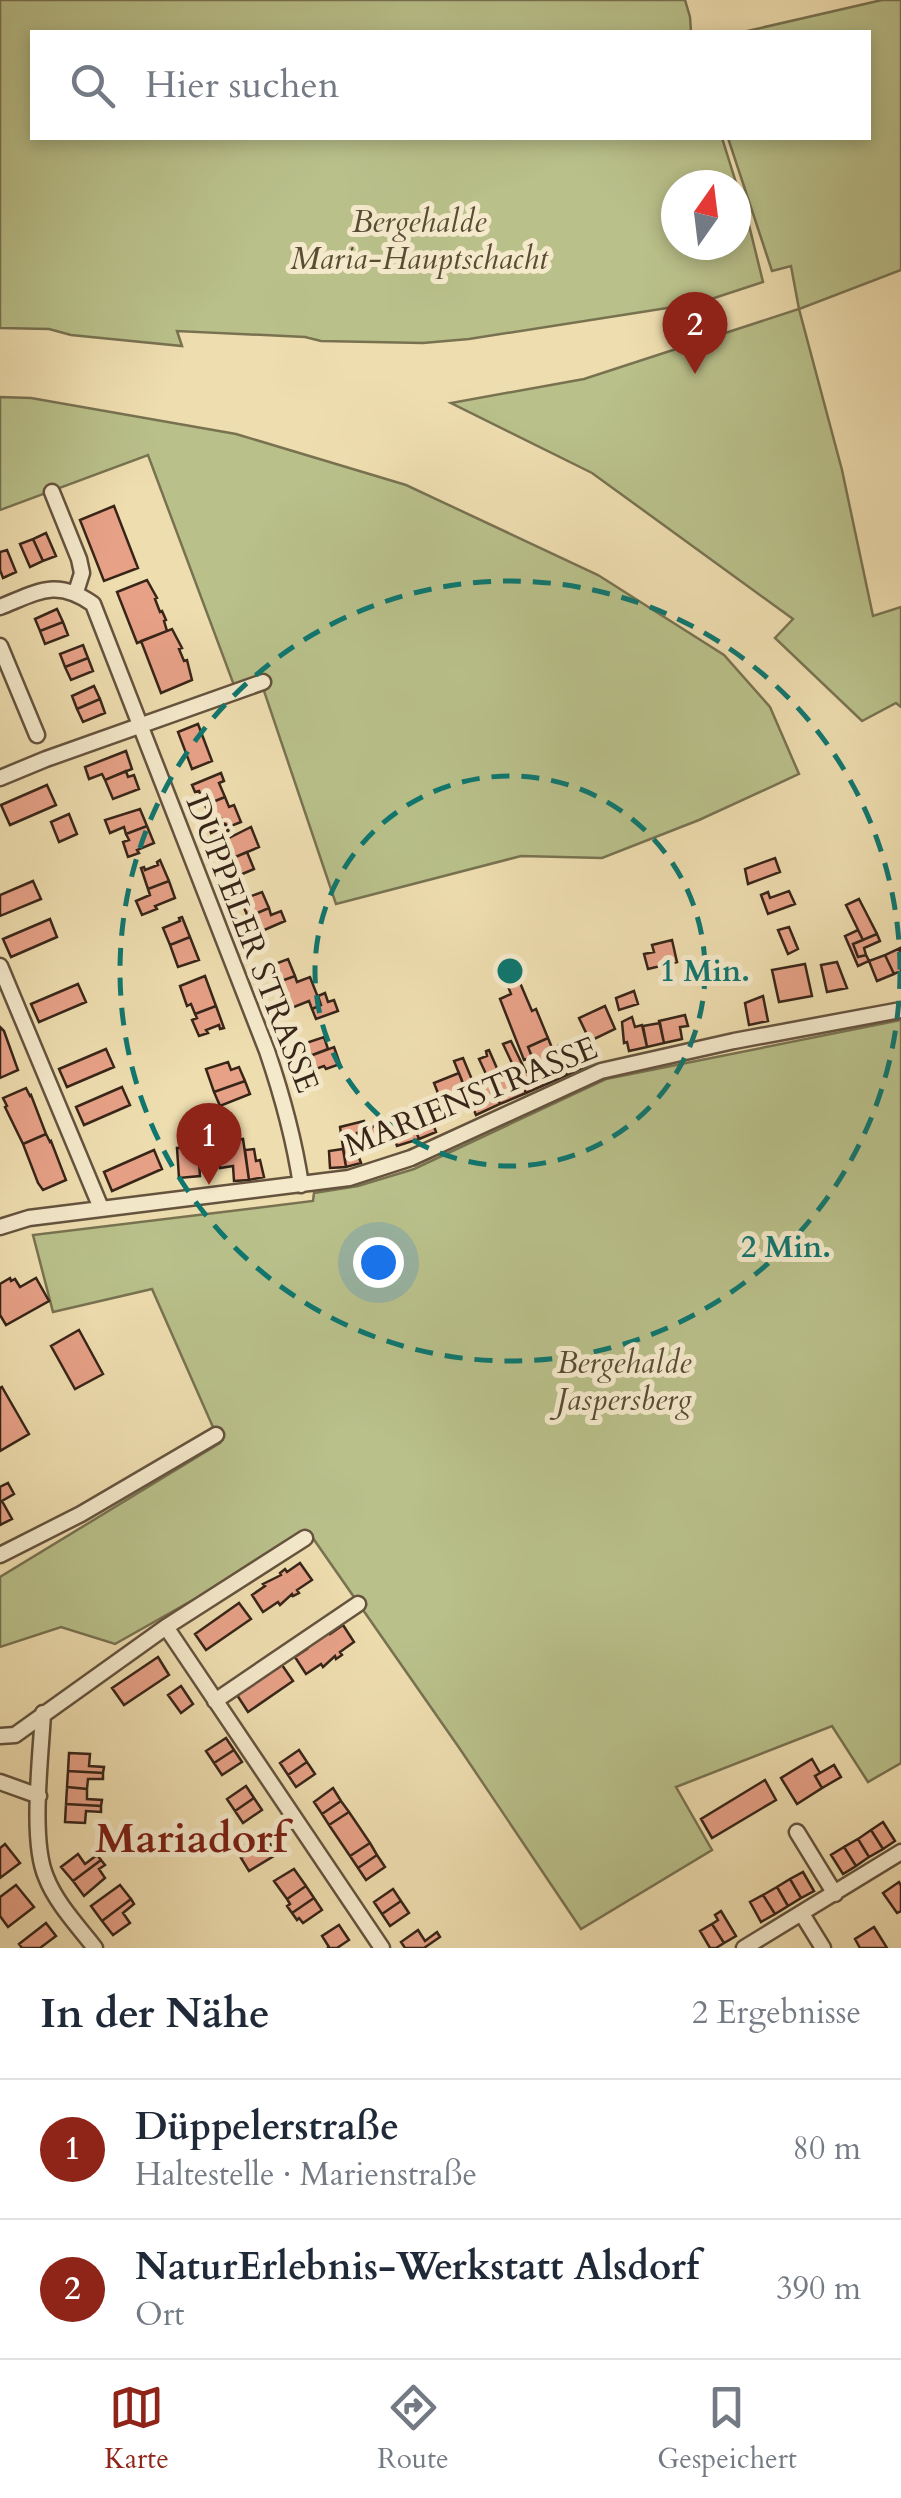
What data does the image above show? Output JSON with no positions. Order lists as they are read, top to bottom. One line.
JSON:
{"streets":{"street":["DÜPPELER STRASSE","MARIENSTRASSE"]},"crossings":[["DÜPPELER STRASSE","MARIENSTRASSE"]],"districts":["Mariadorf"],"parks":["Bergehalde Maria-Hauptschacht","Bergehalde Jaspersberg"],"north":"top","page":{"search":"Hier suchen","pins":["2","1"],"heading":["In der Nähe","2 Ergebnisse"],"list":[{"mark":"1","name":"Düppelerstraße","note":"Haltestelle · Marienstraße","value":"80 m"},{"mark":"2","name":"NaturErlebnis-Werkstatt Alsdorf","note":"Ort","value":"390 m"}],"nav":["Karte","Route","Gespeichert"]},"rings":["1 Min.","2 Min."]}
